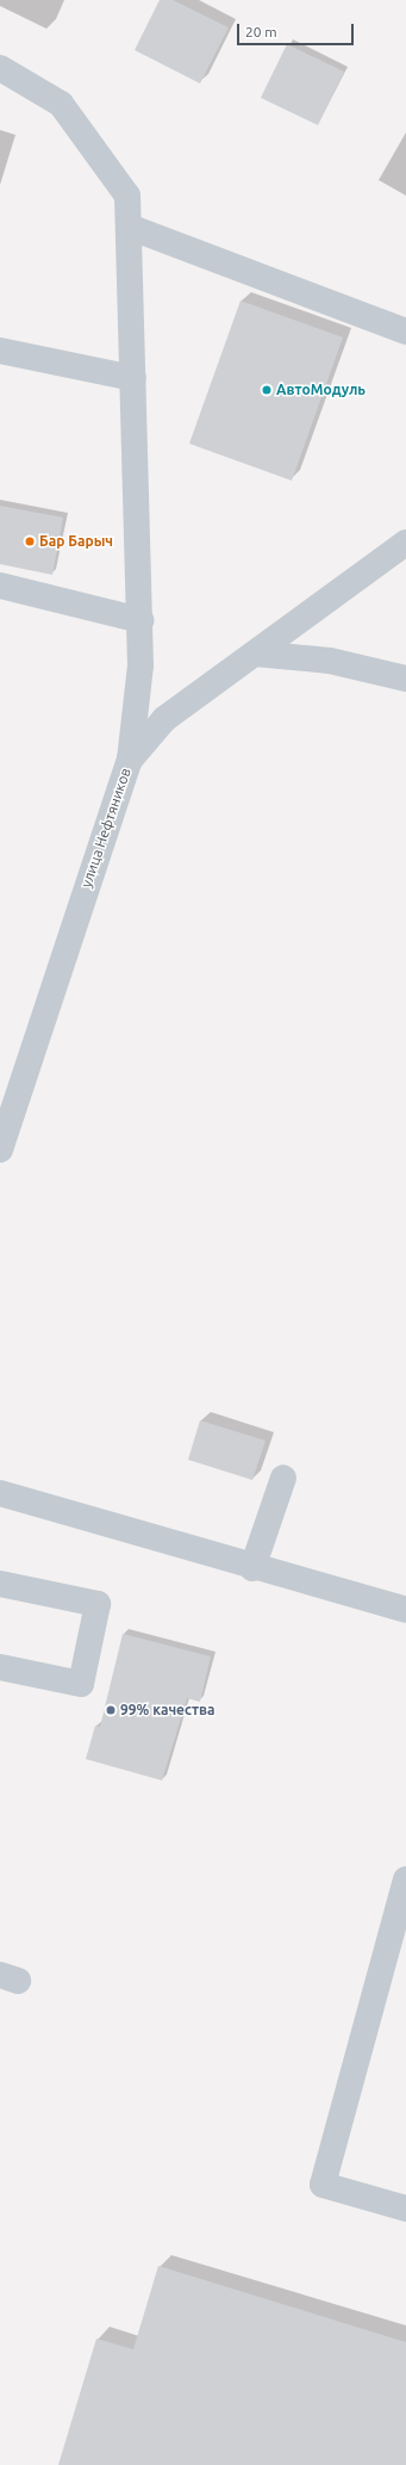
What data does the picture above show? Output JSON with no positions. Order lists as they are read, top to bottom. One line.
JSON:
{"streets":{"street":["улица Нефтяников"]},"places":["АвтоМодуль","Бар Барыч","99% качества"],"scale_bar":"20 m"}
